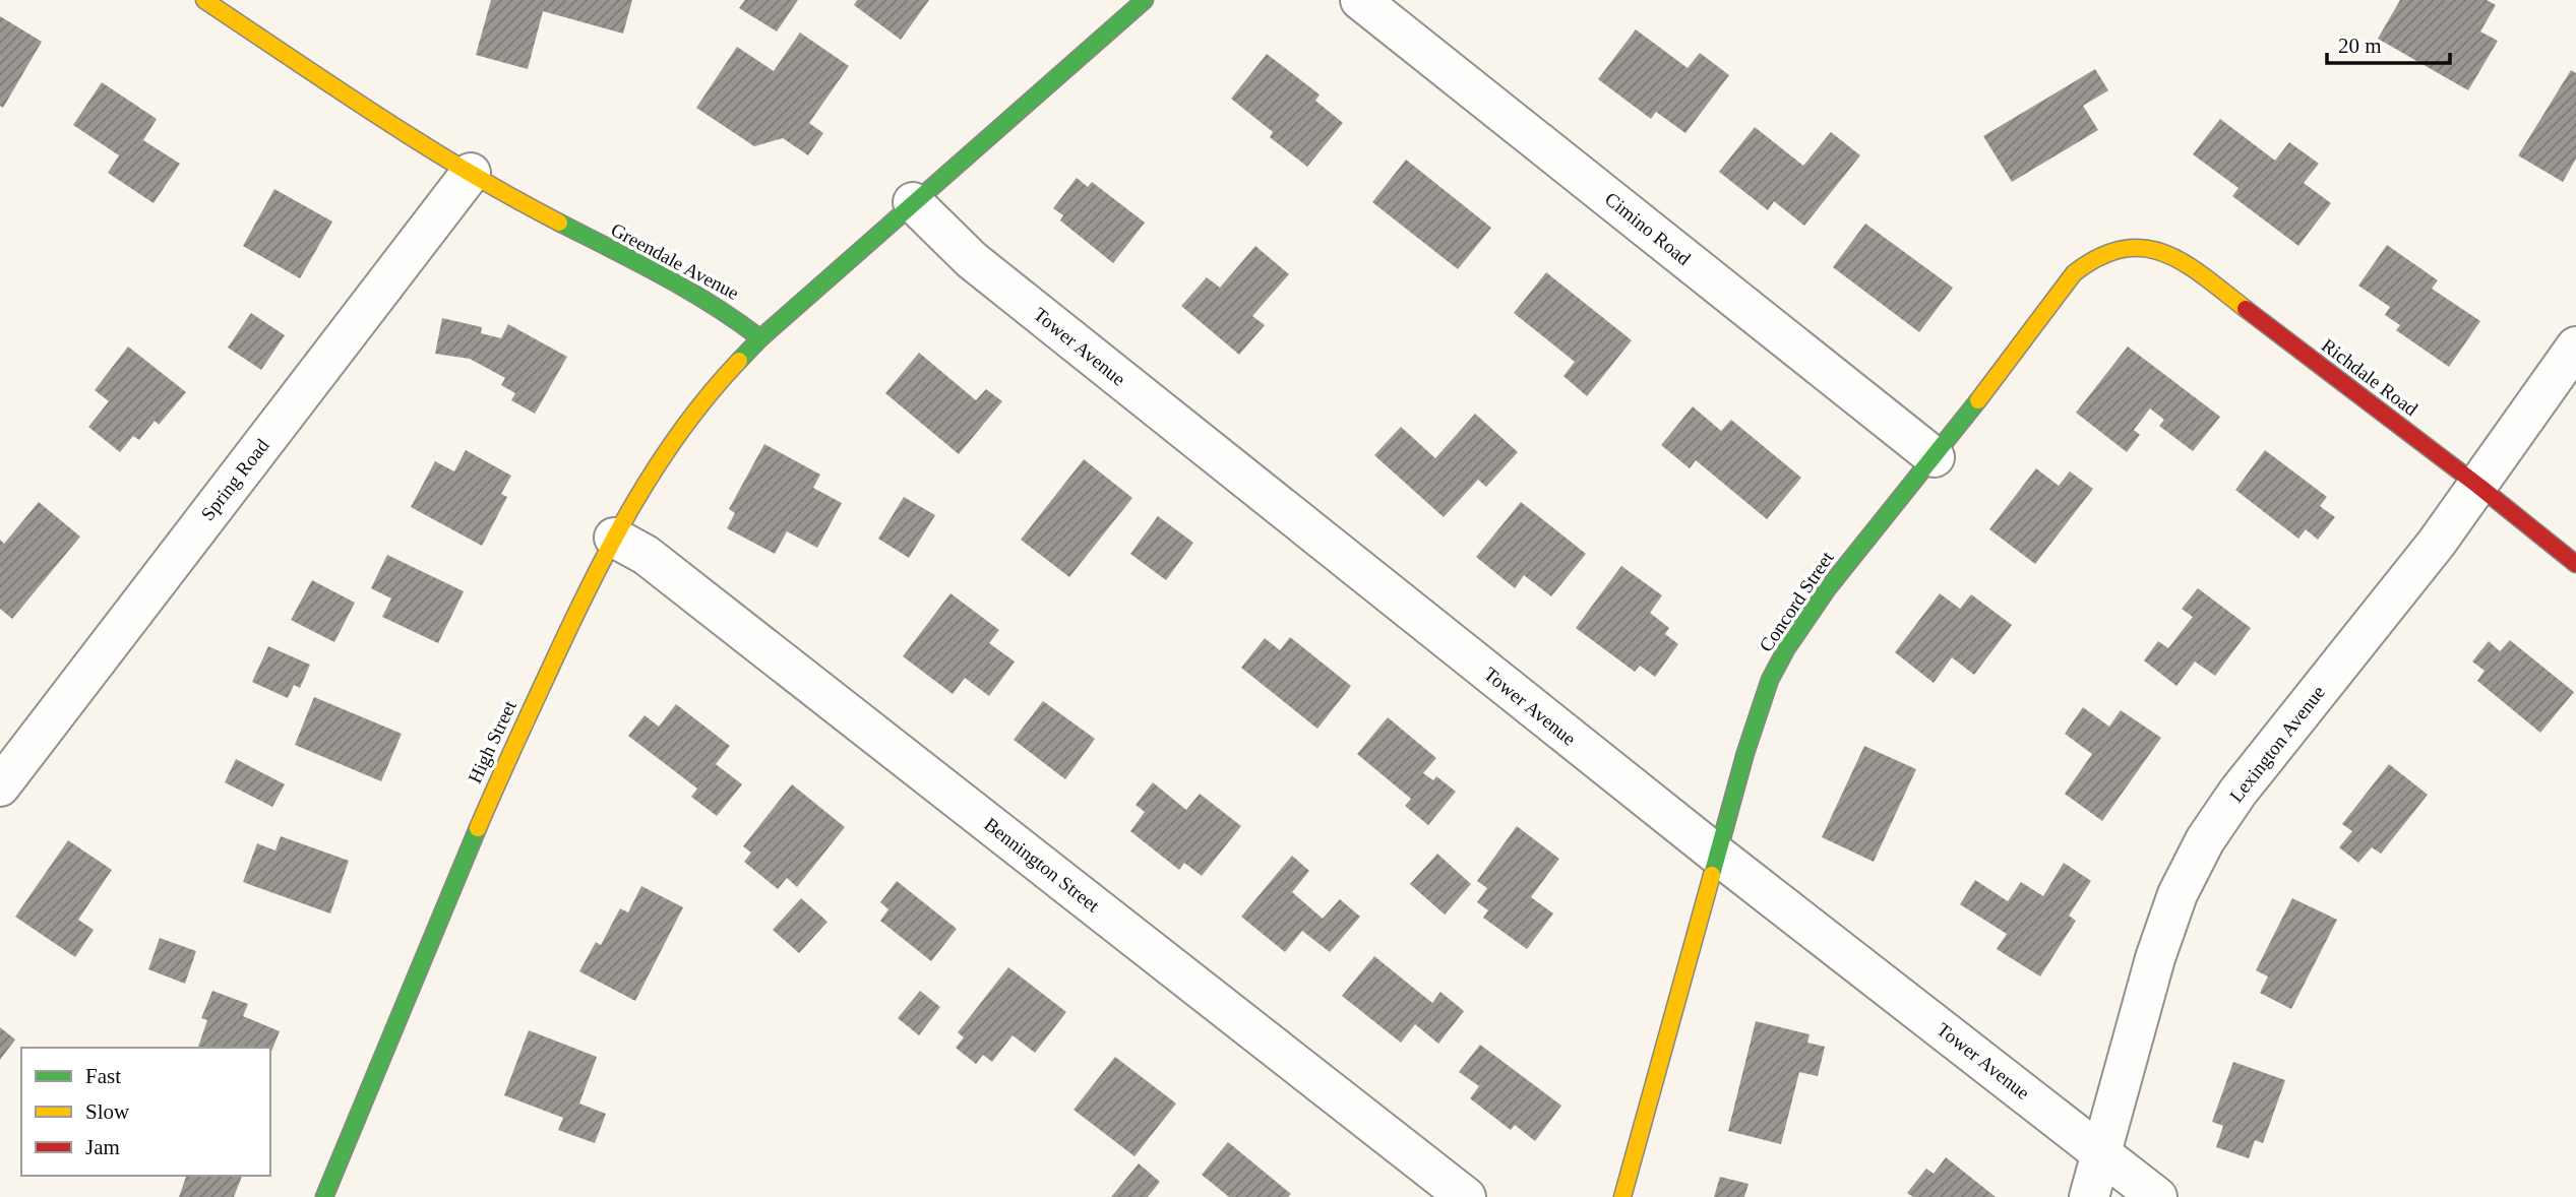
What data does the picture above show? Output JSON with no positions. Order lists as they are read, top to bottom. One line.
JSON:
{"streets":{"street":["Cimino Road","Greendale Avenue","Tower Avenue","Richdale Road","Spring Road","Concord Street","High Street","Lexington Avenue","Bennington Street"]},"crossings":[["Cimino Road","Concord Street"],["Greendale Avenue","Spring Road"],["Greendale Avenue","High Street"],["Tower Avenue","Concord Street"],["Tower Avenue","Lexington Avenue"],["Richdale Road","Concord Street"],["Richdale Road","Lexington Avenue"],["High Street","Bennington Street"]],"legend":["Fast","Slow","Jam"],"scale_bar":"20 m"}
